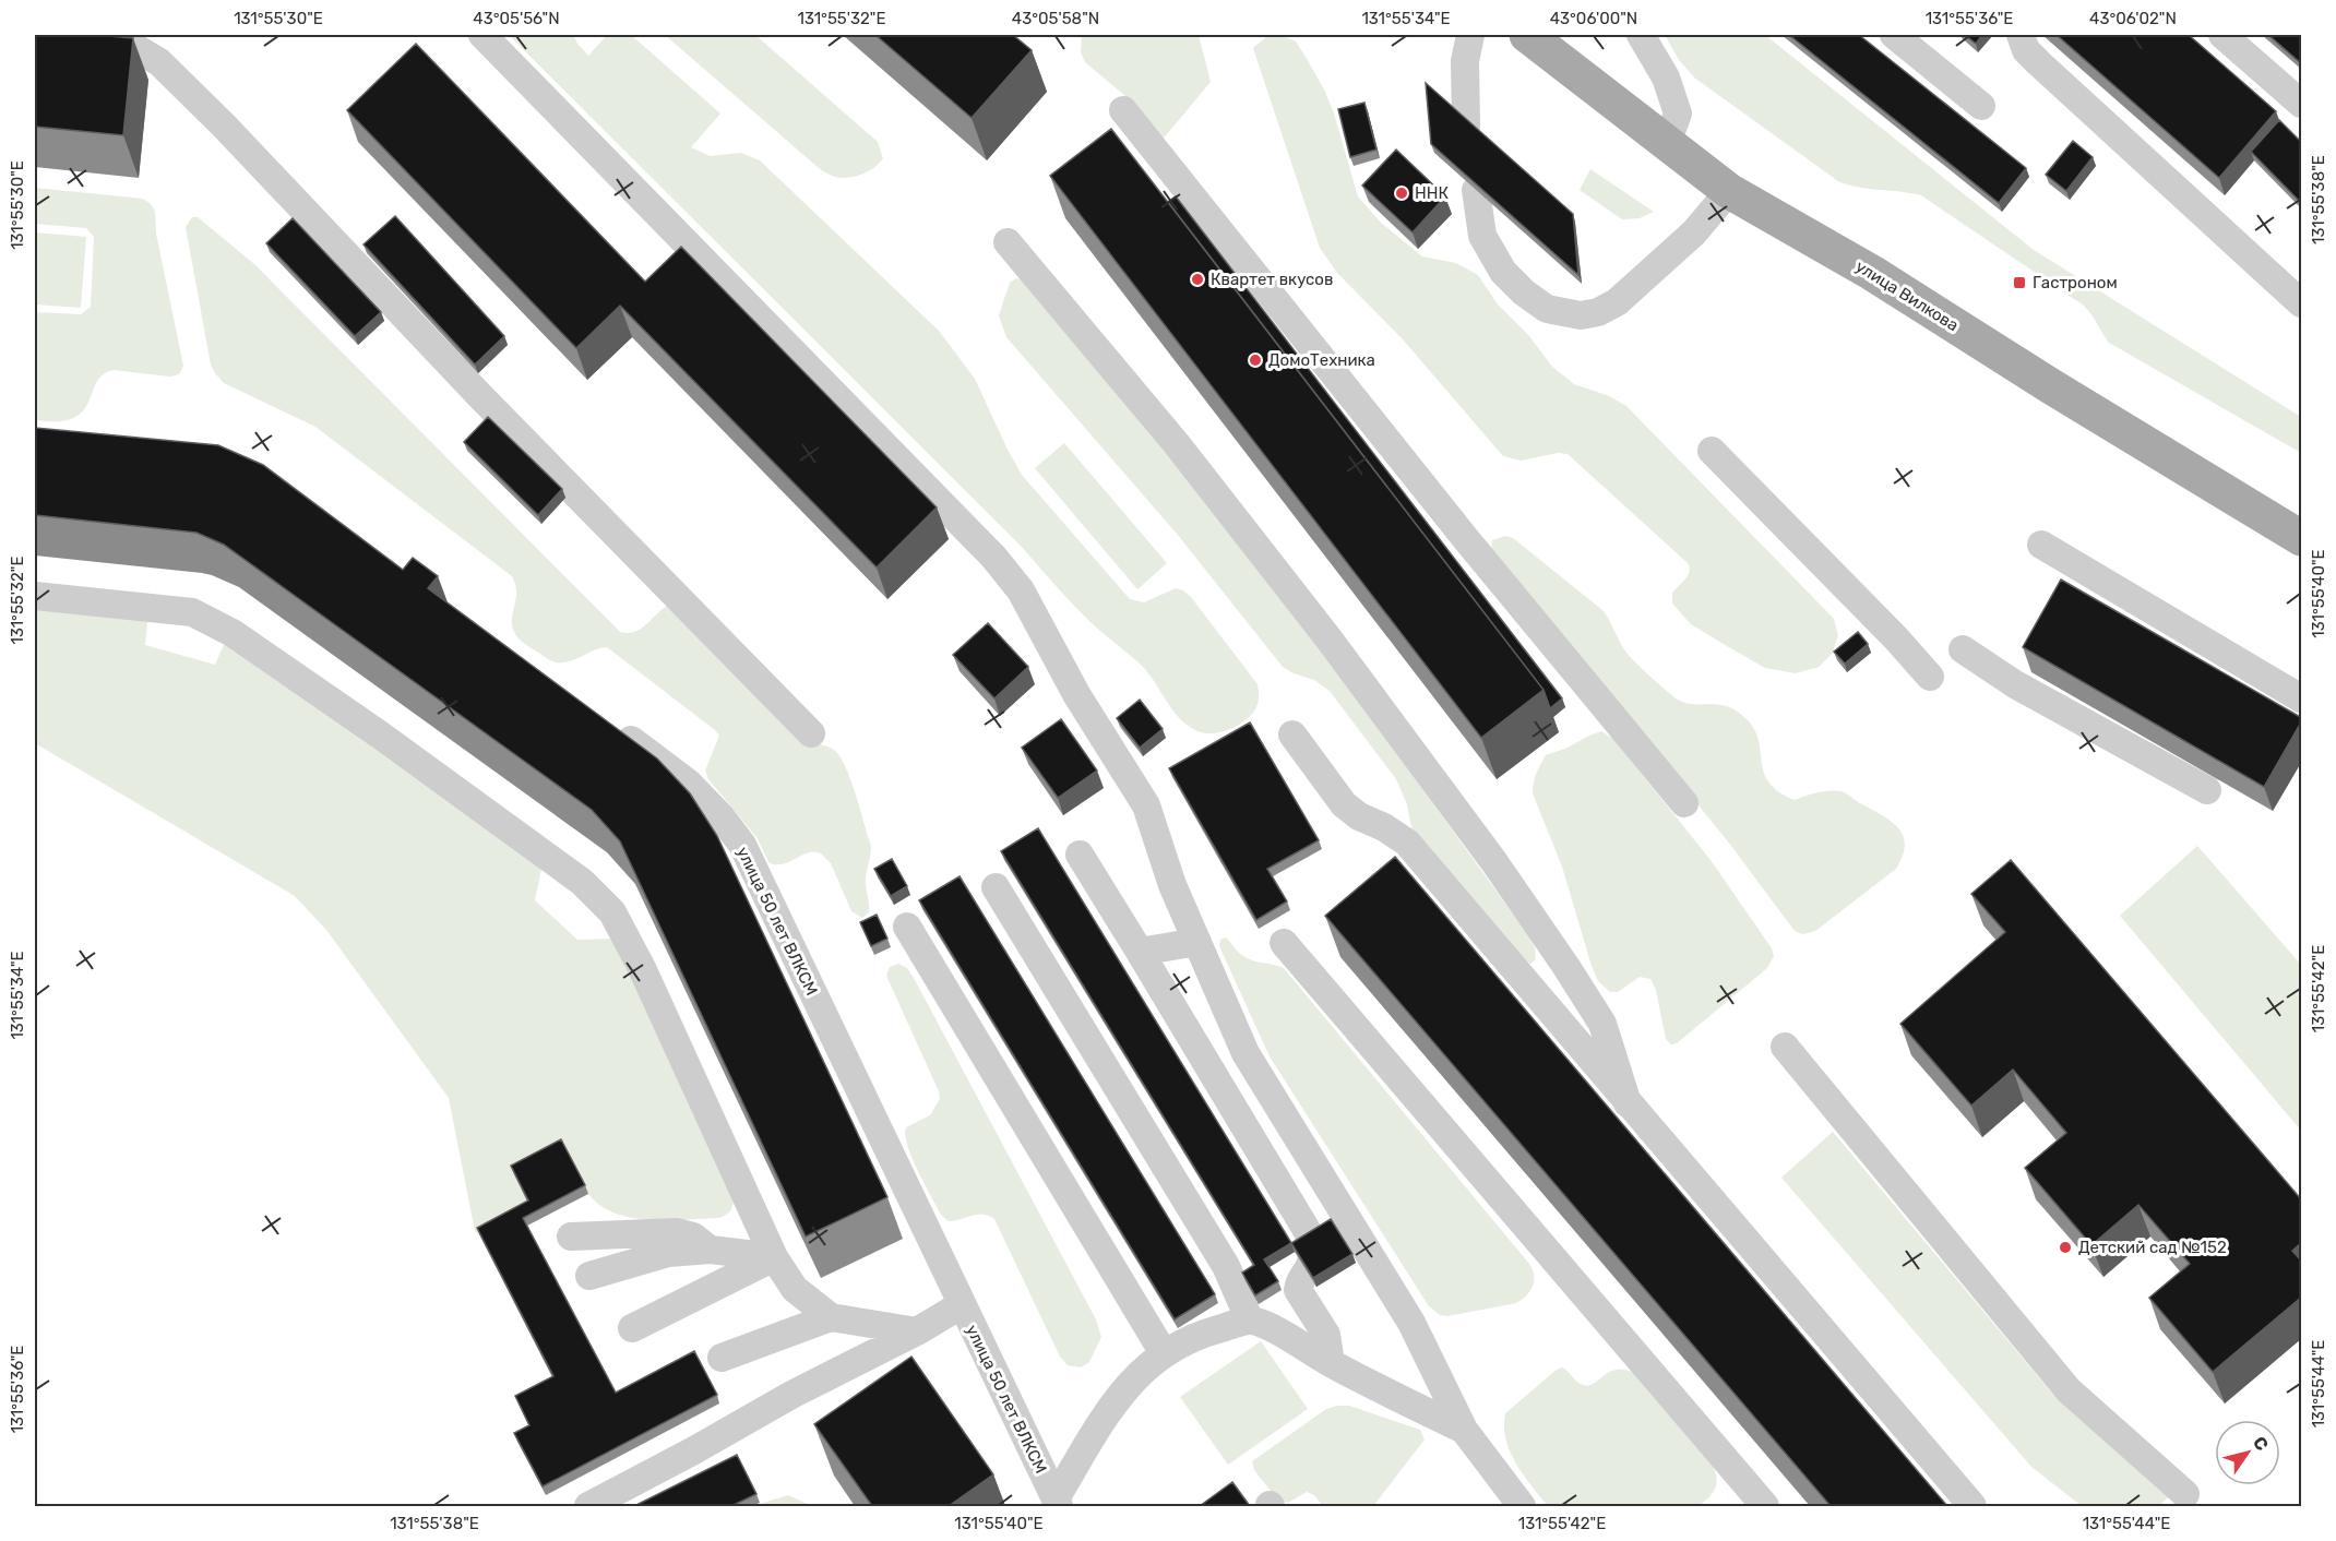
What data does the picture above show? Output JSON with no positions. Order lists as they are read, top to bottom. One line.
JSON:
{"streets":{"main road":["улица Вилкова"],"lane":["улица 50 лет ВЛКСМ"]},"places":{"other":["ННК","Квартет вкусов","ДомоТехника","Детский сад №152"],"transit":["Гастроном"]},"north":"top right","coordinates":["131°55'30\"E","43°05'56\"N","131°55'32\"E","43°05'58\"N","131°55'34\"E","43°06'00\"N","131°55'36\"E","43°06'02\"N","131°55'38\"E","131°55'40\"E","131°55'42\"E","131°55'44\"E"]}
